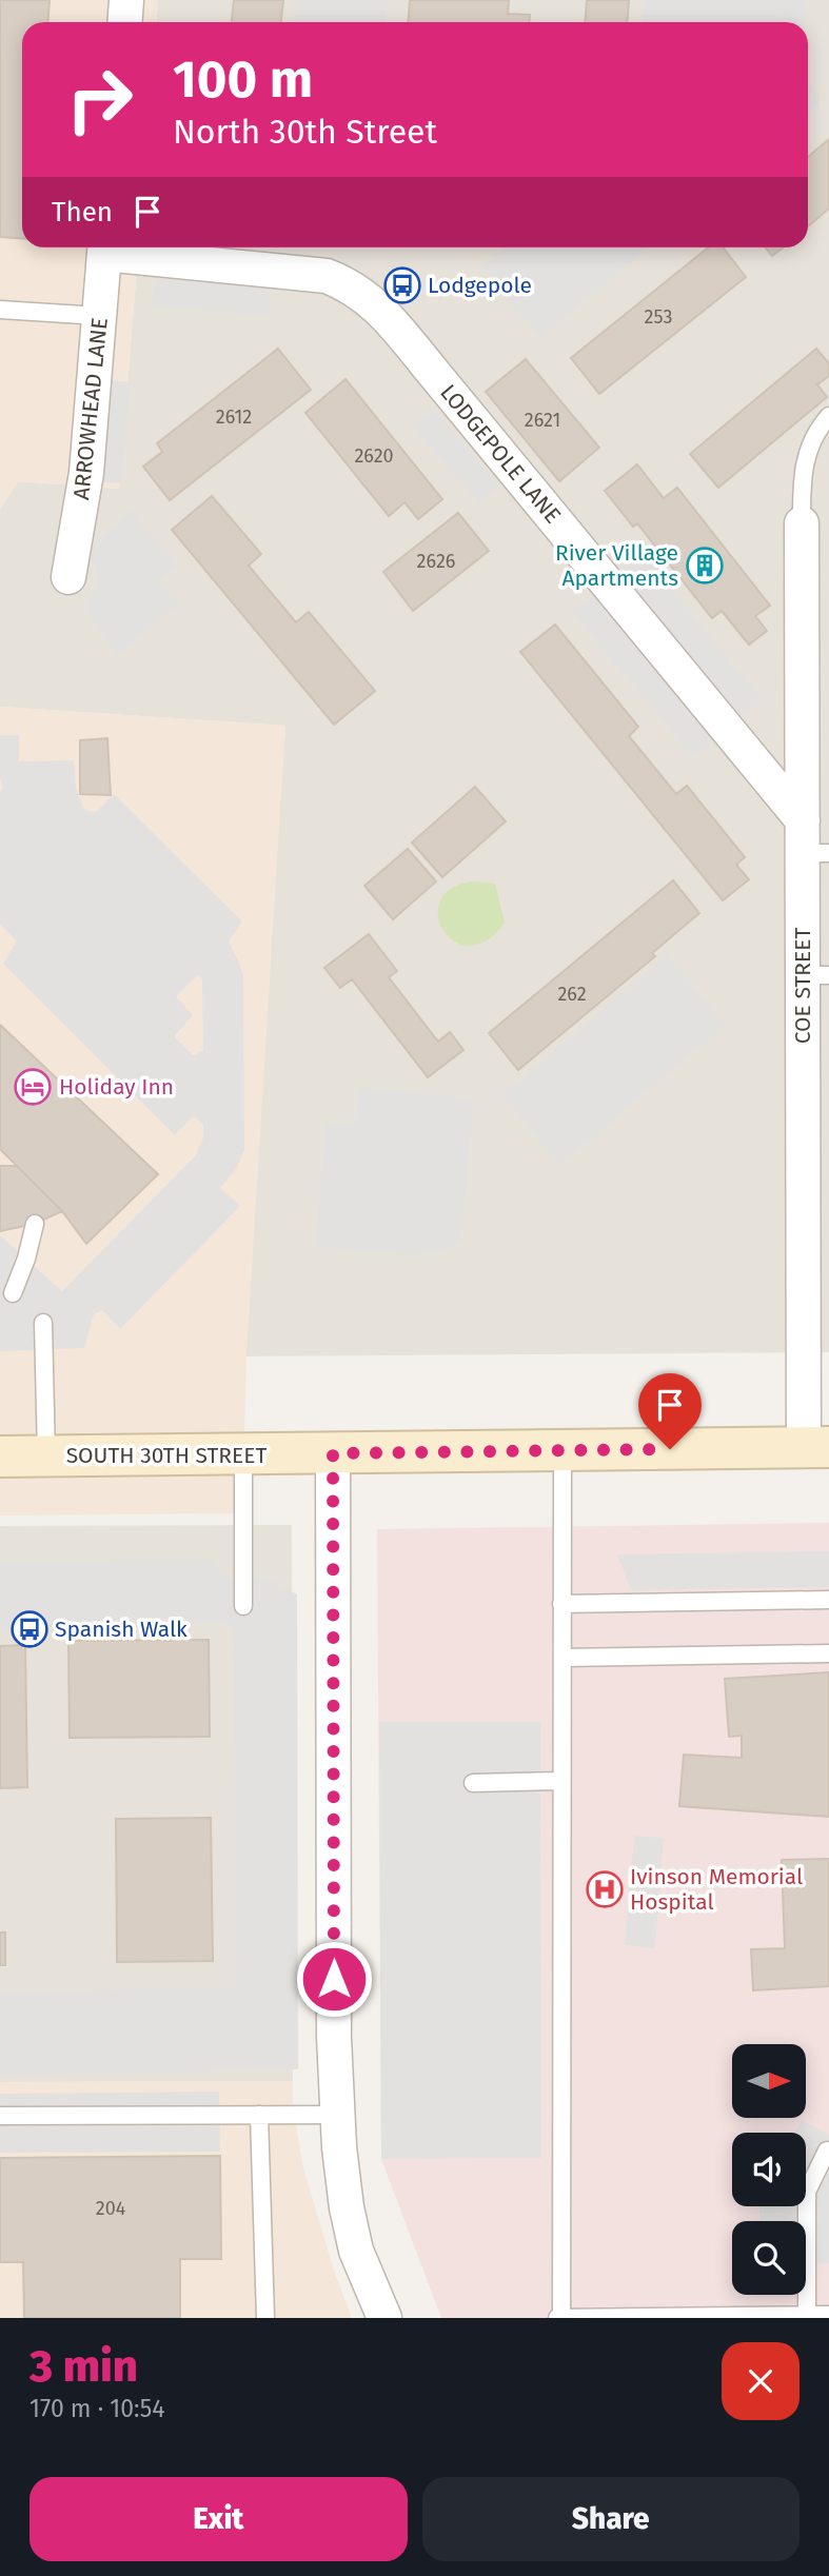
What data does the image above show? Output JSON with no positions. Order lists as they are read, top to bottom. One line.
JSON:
{"streets":{"main road":["SOUTH 30TH STREET"],"street":["ARROWHEAD LANE","LODGEPOLE LANE","COE STREET"]},"crossings":[["LODGEPOLE LANE","COE STREET"],["COE STREET","SOUTH 30TH STREET"]],"places":{"bus stop":["Lodgepole","Spanish Walk"],"building":["River Village Apartments"],"hotel":["Holiday Inn"],"hospital":["Ivinson Memorial Hospital"]},"house_numbers":["253","2612","2621","2620","2626","262","204"],"north":"right","page":{"turn":["100 m","North 30th Street"],"then":"Then","heading":["3 min","170 m · 10:54"],"buttons":["Exit","Share"]}}
